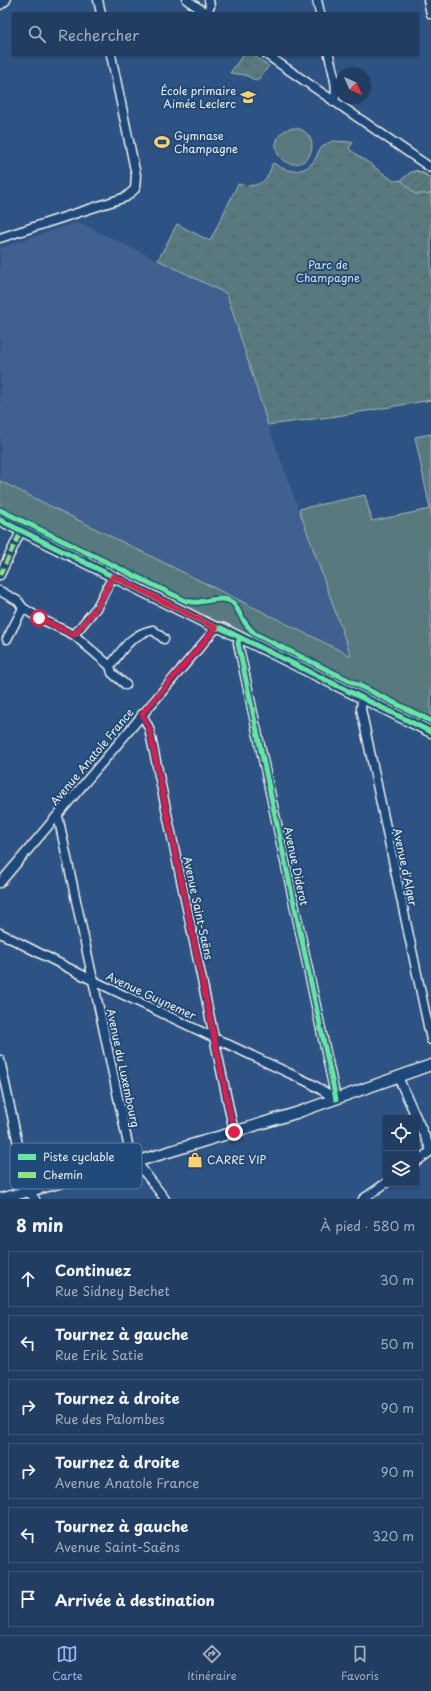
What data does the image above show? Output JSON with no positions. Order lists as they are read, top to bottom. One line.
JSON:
{"streets":{"street":["Avenue Anatole France","Avenue Diderot","Avenue d'Alger","Avenue Saint-Saëns","Avenue Guynemer","Avenue du Luxembourg"]},"crossings":[["Avenue Anatole France","Avenue Saint-Saëns"],["Avenue Anatole France","Avenue du Luxembourg"],["Avenue Diderot","Avenue Guynemer"],["Avenue Saint-Saëns","Avenue Guynemer"],["Avenue Guynemer","Avenue du Luxembourg"]],"parks":["Parc de Champagne"],"places":{"school or university":["École primaire Aimée Leclerc"],"sports":["Gymnase Champagne"],"shop":["CARRE VIP"]},"legend":["Piste cyclable","Chemin"],"north":"bottom right","page":{"search":"Rechercher","heading":["8 min","À pied · 580 m"],"list":[["Continuez","Rue Sidney Bechet","30 m"],["Tournez à gauche","Rue Erik Satie","50 m"],["Tournez à droite","Rue des Palombes","90 m"],["Tournez à droite","Avenue Anatole France","90 m"],["Tournez à gauche","Avenue Saint-Saëns","320 m"],"Arrivée à destination"],"nav":["Carte","Itinéraire","Favoris"]}}
